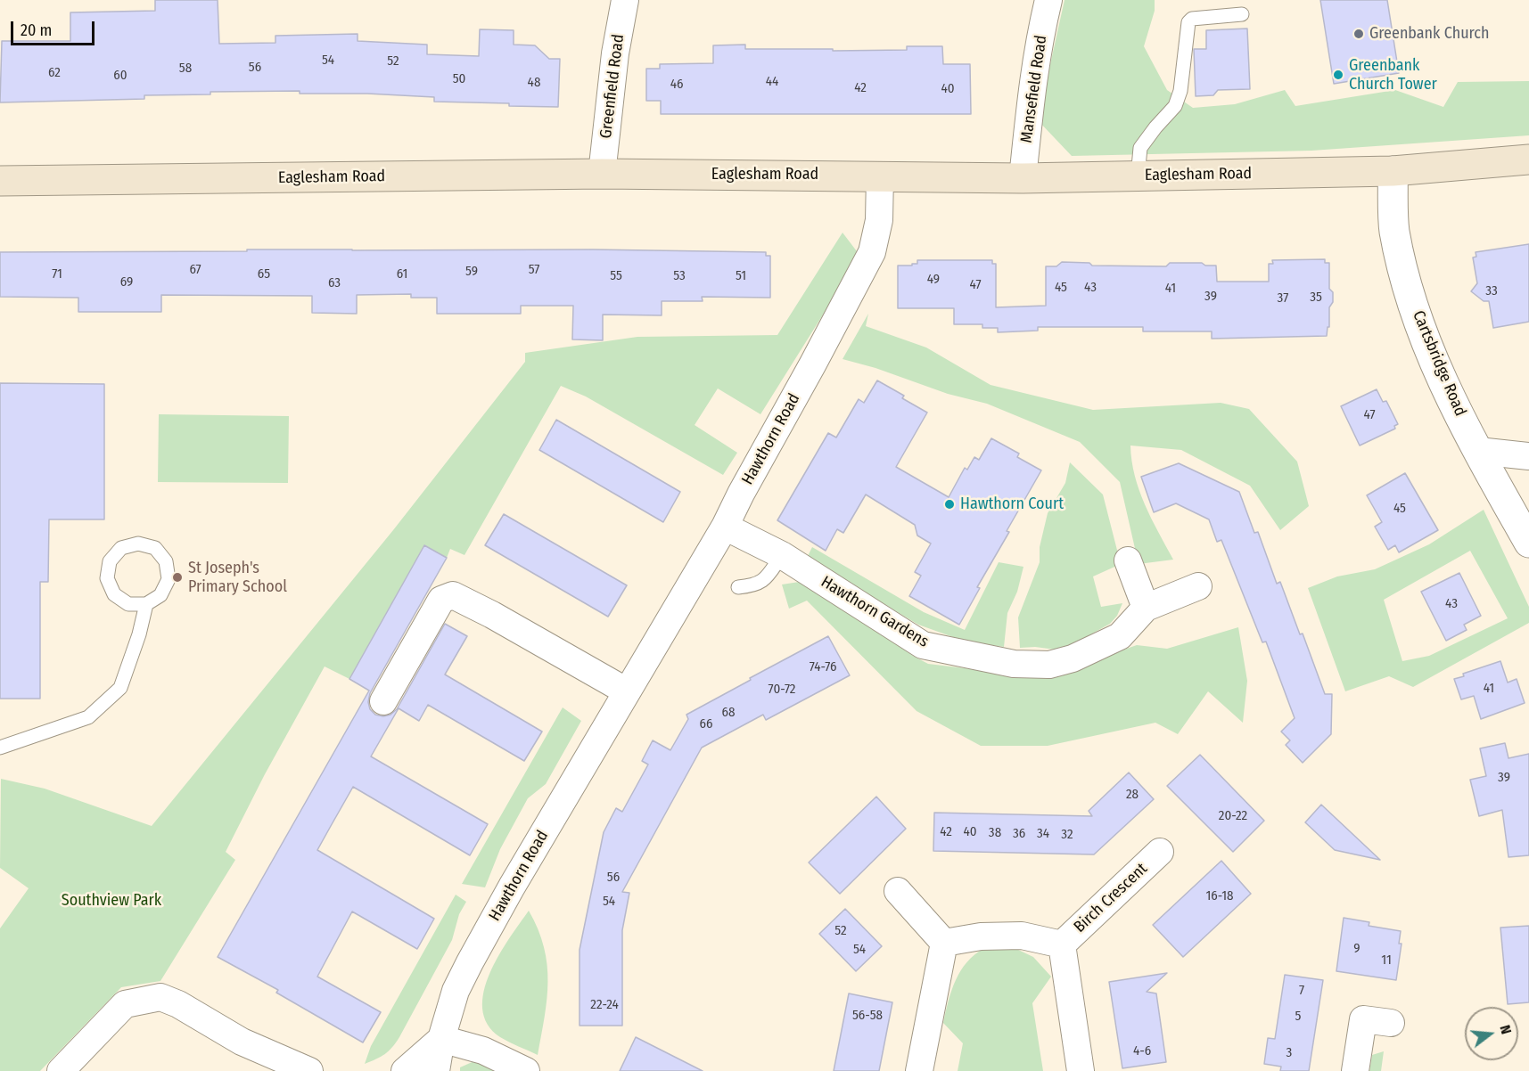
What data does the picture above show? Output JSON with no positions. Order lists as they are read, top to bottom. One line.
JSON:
{"streets":{"main road":["Eaglesham Road"],"street":["Greenfield Road","Mansefield Road","Cartsbridge Road","Hawthorn Road","Hawthorn Gardens","Birch Crescent"]},"crossings":[["Greenfield Road","Eaglesham Road"],["Mansefield Road","Eaglesham Road"],["Eaglesham Road","Cartsbridge Road"],["Eaglesham Road","Hawthorn Road"],["Hawthorn Road","Hawthorn Gardens"]],"parks":["Southview Park"],"places":["Greenbank Church","Greenbank Church Tower","Hawthorn Court","St Joseph's Primary School"],"house_numbers":["54","52","56","58","62","60","50","44","48","46","42","40","67","57","59","71","65","61","55","53","51","49","69","63","47","45","43","41","33","39","35","37","47","45","43","74-76","41","70-72","68","66","39","28","20-22","42","40","38","36","34","32","56","16-18","54","52","9","54","11","7","22-24","56-58","5","4-6","3"],"scale_bar":"20 m","north":"right"}
